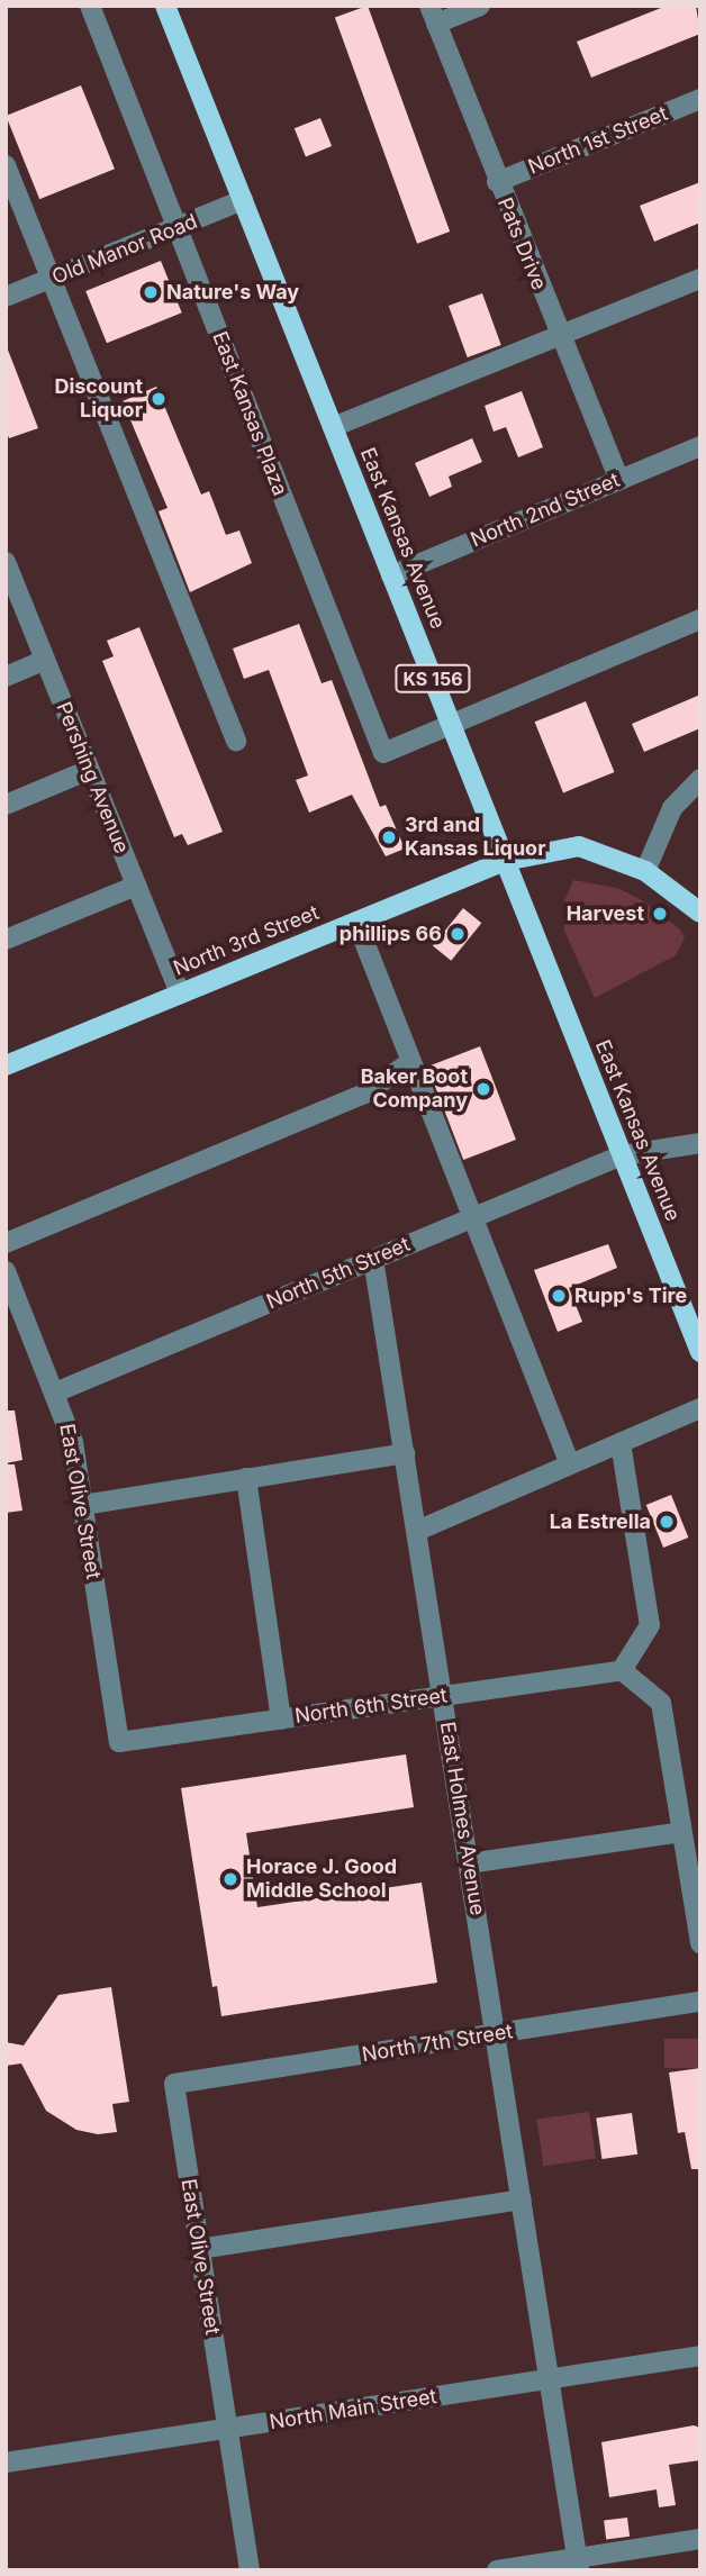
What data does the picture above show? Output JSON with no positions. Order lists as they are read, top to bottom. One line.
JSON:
{"streets":{"main road":["East Kansas Avenue","KS 156","North 3rd Street"],"street":["North 1st Street","Pats Drive","Old Manor Road","East Kansas Plaza","North 2nd Street","Pershing Avenue","North 5th Street","East Olive Street","North 6th Street","East Holmes Avenue","North 7th Street","North Main Street"]},"crossings":[["North 1st Street","Pats Drive"],["Pats Drive","North 2nd Street"],["Old Manor Road","East Kansas Plaza"],["Old Manor Road","East Kansas Avenue"],["East Kansas Plaza","East Kansas Avenue"],["North 2nd Street","East Kansas Avenue"],["East Kansas Avenue","North 3rd Street"],["East Kansas Avenue","North 5th Street"],["Pershing Avenue","North 3rd Street"],["North 5th Street","East Olive Street"],["North 5th Street","East Holmes Avenue"],["East Olive Street","North 6th Street"],["East Olive Street","North 7th Street"],["East Olive Street","North Main Street"],["North 6th Street","East Holmes Avenue"],["East Holmes Avenue","North 7th Street"],["East Holmes Avenue","North Main Street"]],"places":["Nature's Way","Discount Liquor","3rd and Kansas Liquor","Harvest","phillips 66","Baker Boot Company","Rupp's Tire","La Estrella","Horace J. Good Middle School"]}
